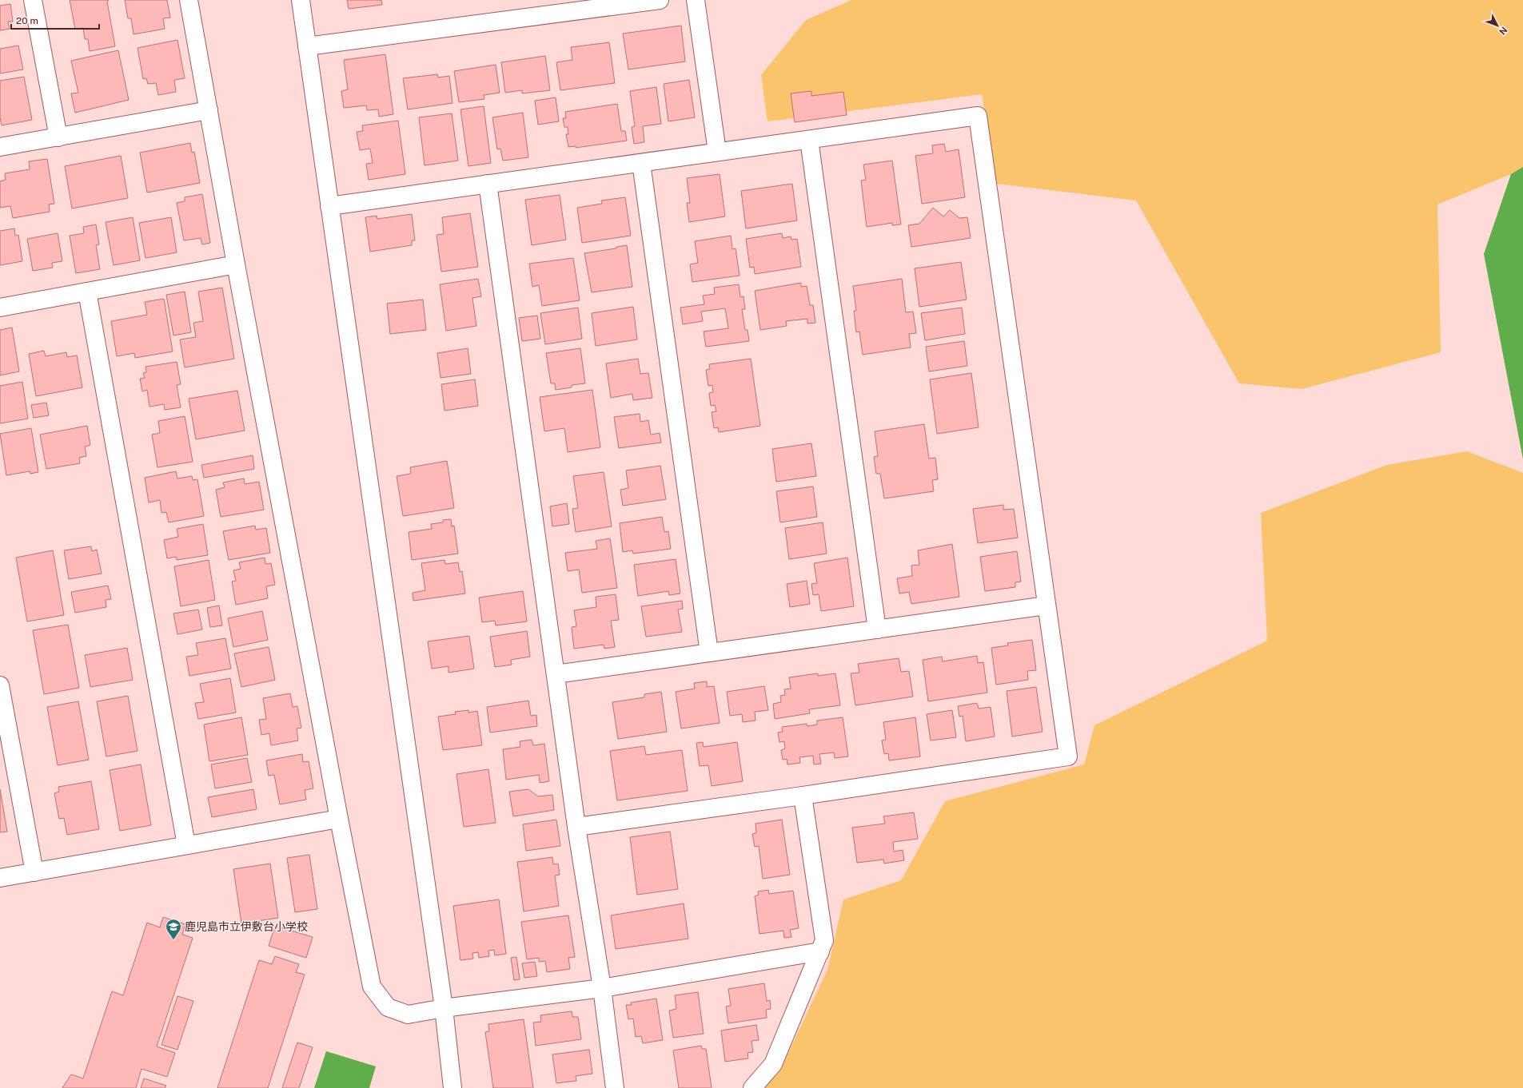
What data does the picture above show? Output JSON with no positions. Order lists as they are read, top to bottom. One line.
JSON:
{"places":{"school or university":["鹿児島市立伊敷台小学校"]},"scale_bar":"20 m","north":"bottom right"}
